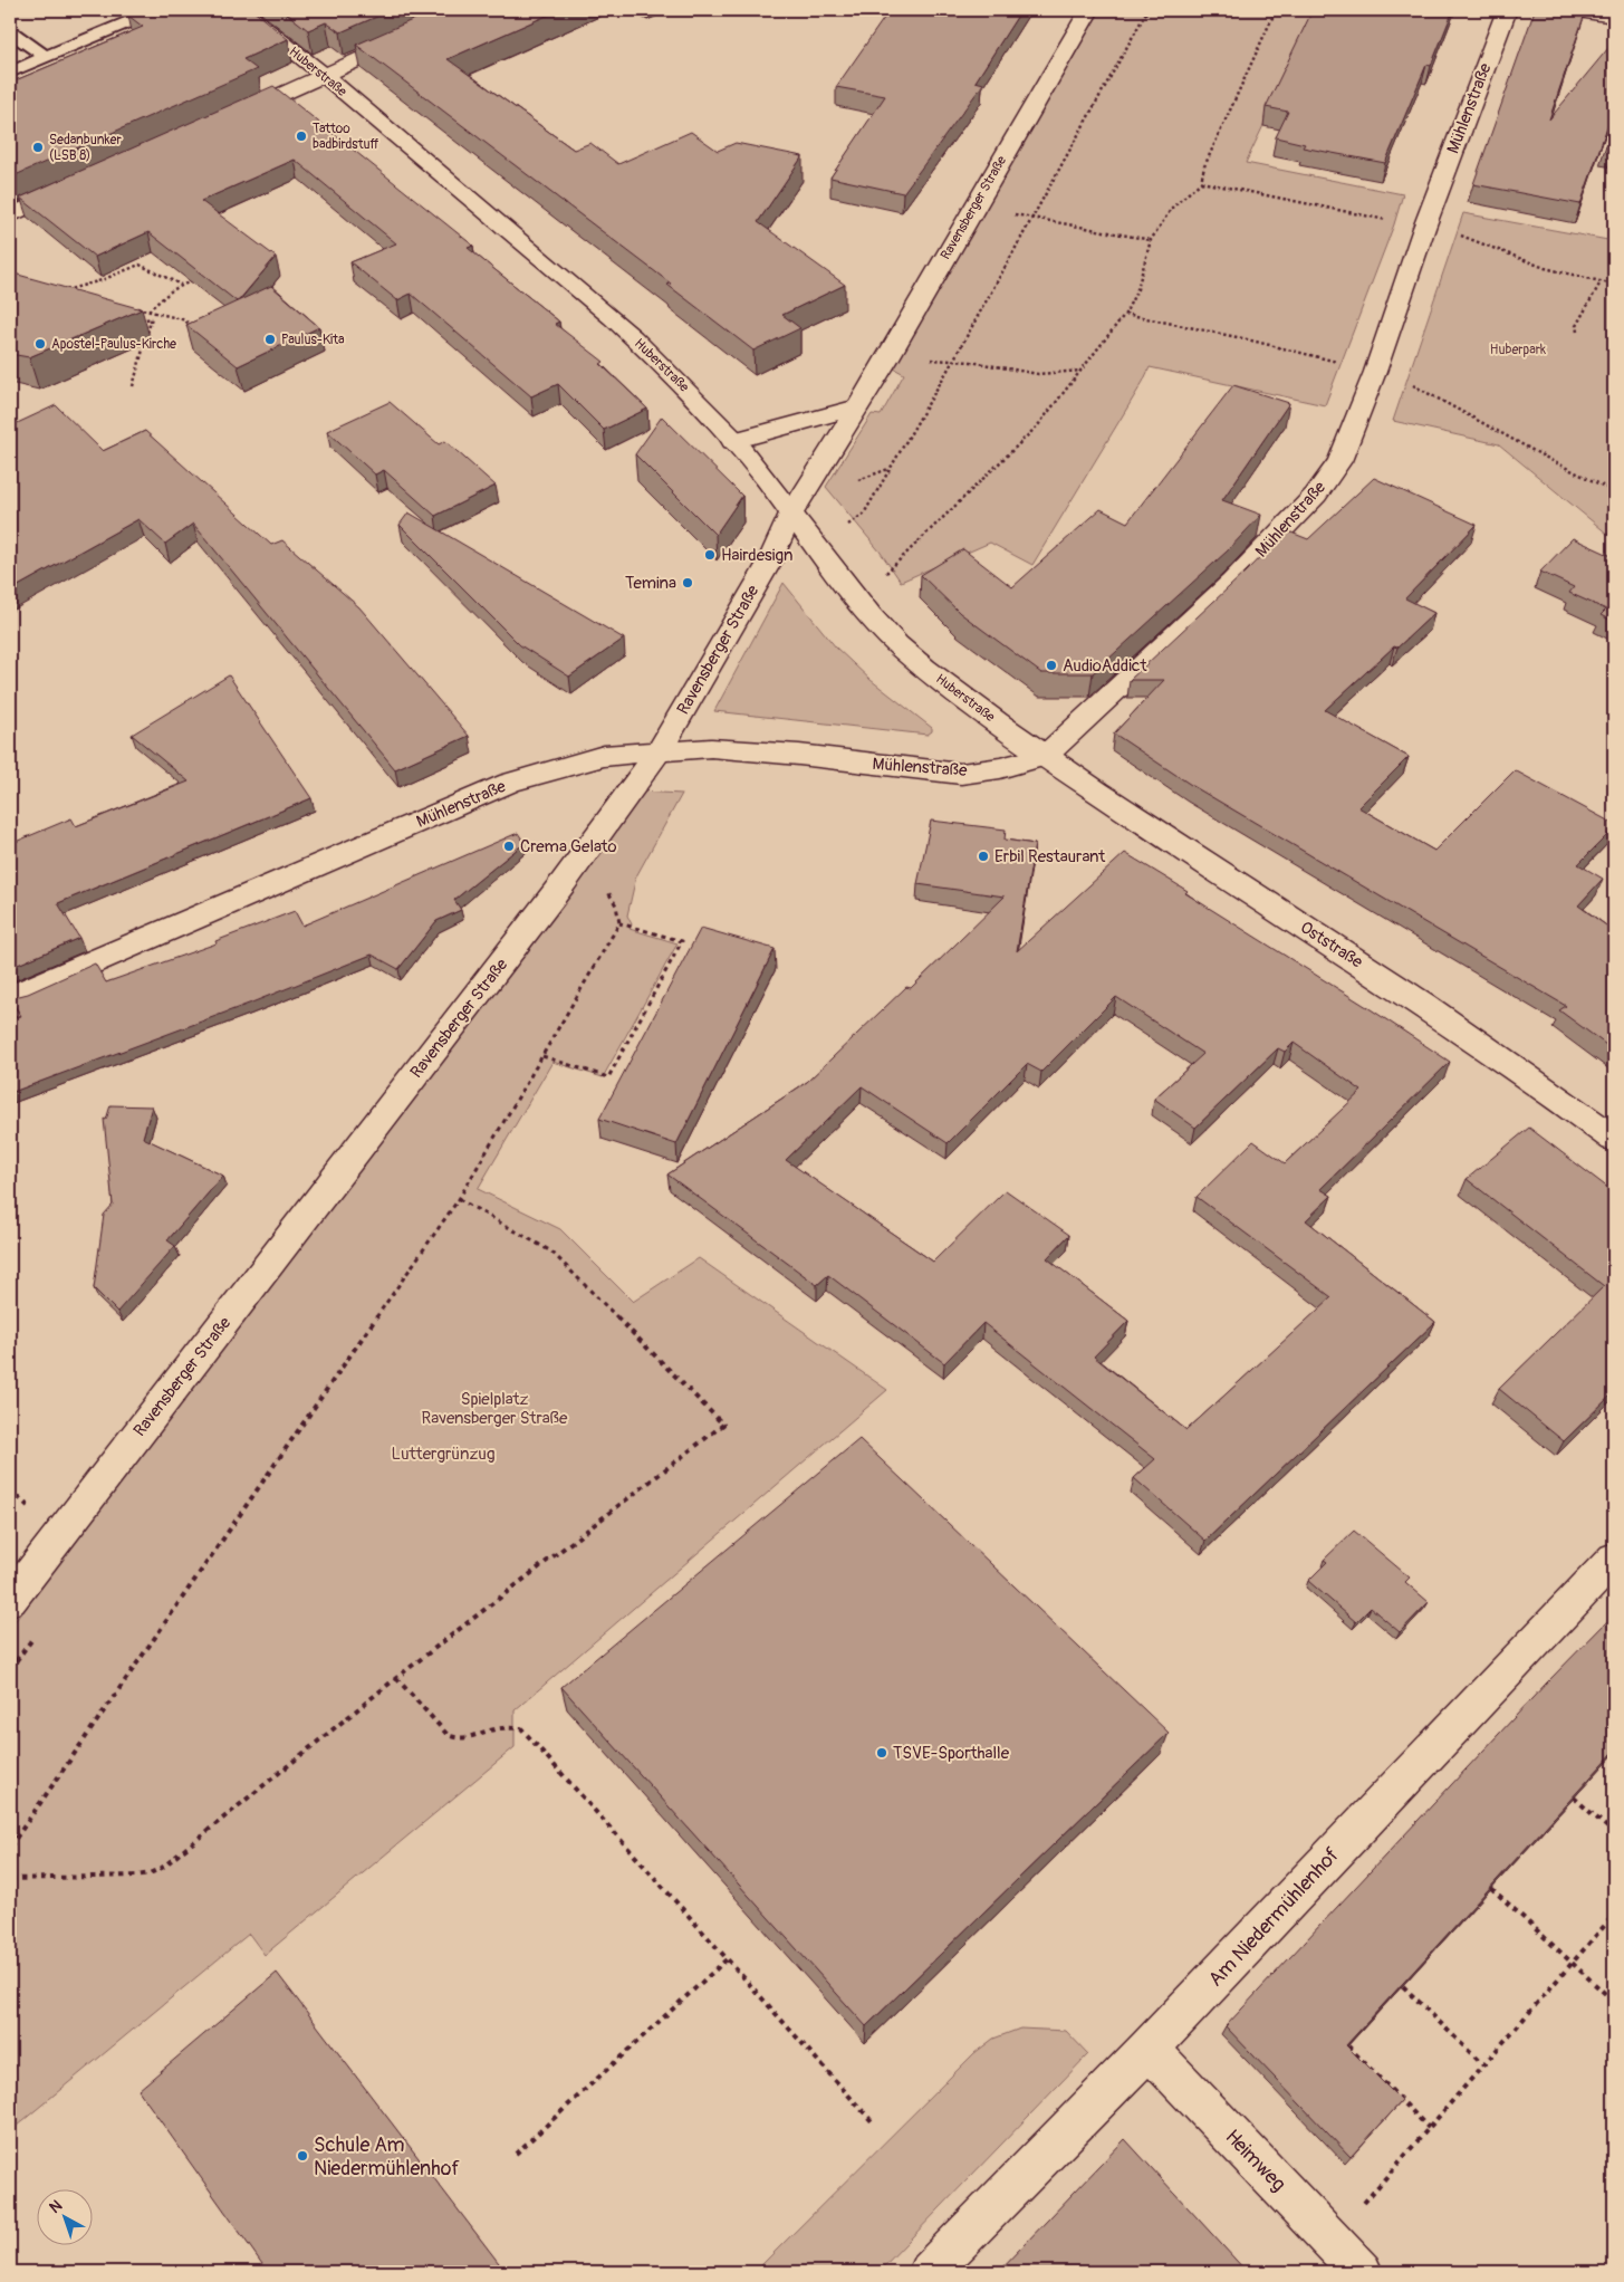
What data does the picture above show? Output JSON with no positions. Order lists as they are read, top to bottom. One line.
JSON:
{"streets":{"street":["Huberstraße","Mühlenstraße","Ravensberger Straße","Oststraße","Am Niedermühlenhof","Heimweg"]},"crossings":[["Huberstraße","Mühlenstraße"],["Huberstraße","Ravensberger Straße"],["Huberstraße","Oststraße"],["Mühlenstraße","Ravensberger Straße"],["Mühlenstraße","Oststraße"],["Am Niedermühlenhof","Heimweg"]],"parks":["Huberpark","Spielplatz Ravensberger Straße","Luttergrünzug"],"places":["Tattoo badbirdstuff","Sedanbunker (LSB 8)","Paulus-Kita","Apostel-Paulus-Kirche","Hairdesign","Temina","AudioAddict","Crema Gelato","Erbil Restaurant","TSVE-Sporthalle","Schule Am Niedermühlenhof"],"north":"top left"}
